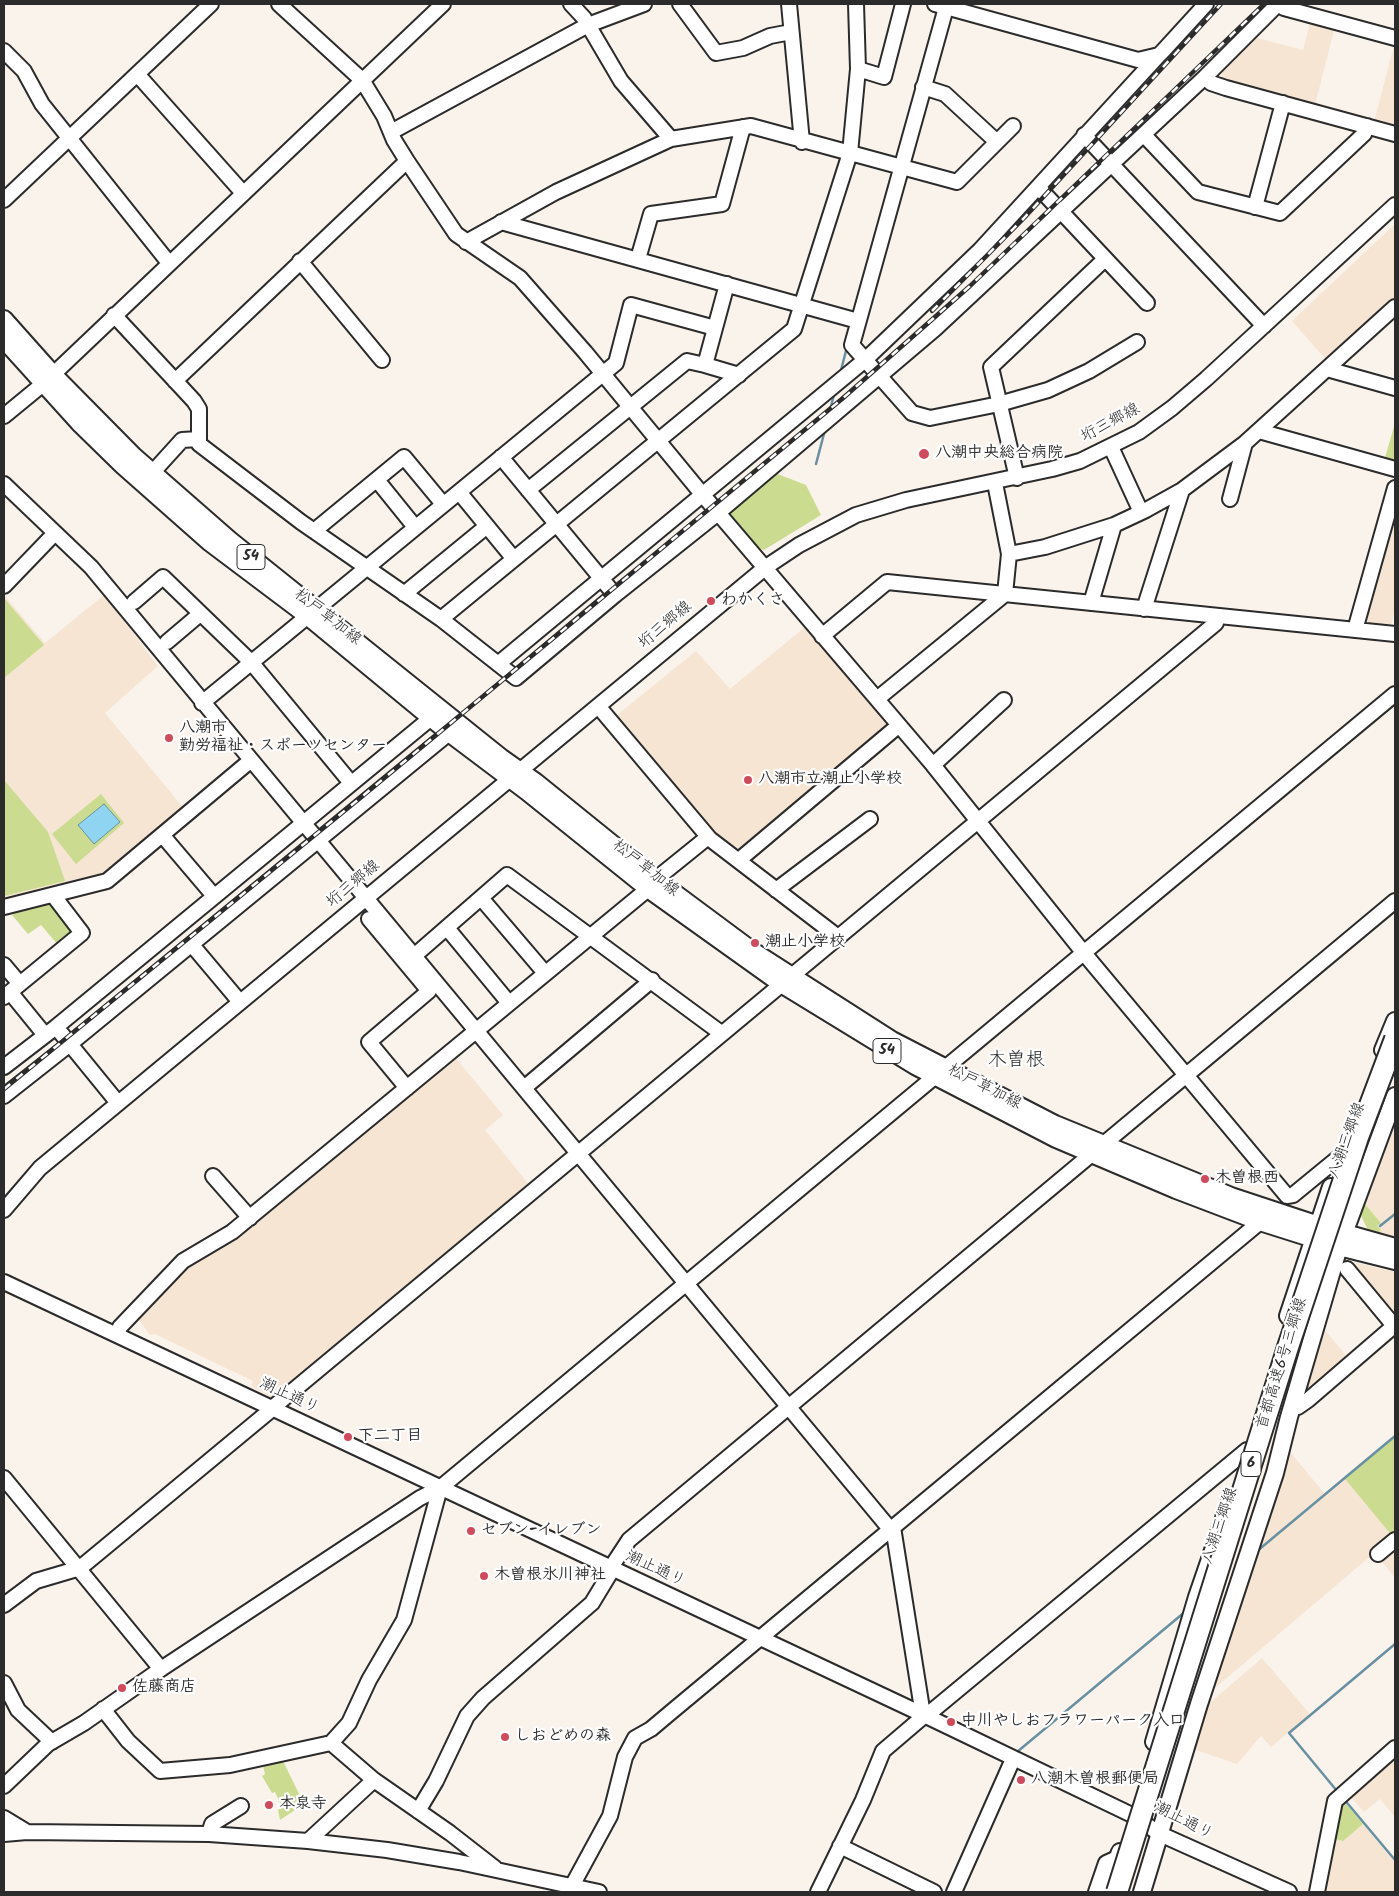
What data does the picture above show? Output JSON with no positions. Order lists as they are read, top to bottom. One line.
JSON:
{"streets":{"highway":["首都高速6号三郷線","6"],"main road":["54","松戸草加線","八潮三郷線"],"street":["垳三郷線","潮止通り"]},"crossings":[["垳三郷線","松戸草加線"],["松戸草加線","八潮三郷線"],["八潮三郷線","潮止通り"]],"districts":["木曽根"],"places":["八潮中央総合病院","わかくさ","八潮市 勤労福祉・スポーツセンター","八潮市立潮止小学校","潮止小学校","木曽根西","下二丁目","セブン-イレブン","木曽根氷川神社","佐藤商店","中川やしおフラワーパーク入口","しおどめの森","八潮木曽根郵便局","本泉寺"]}
